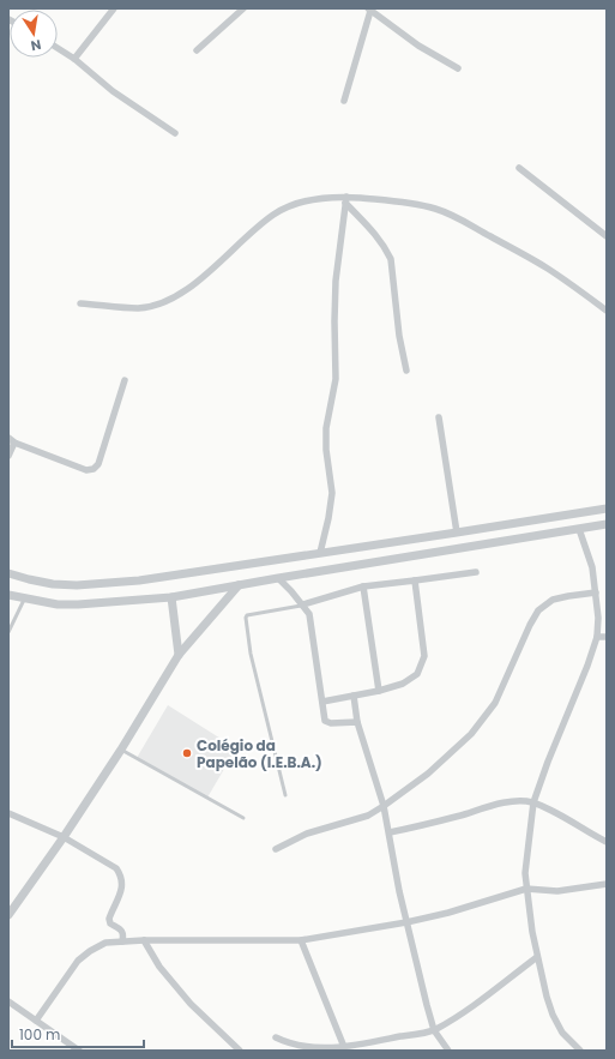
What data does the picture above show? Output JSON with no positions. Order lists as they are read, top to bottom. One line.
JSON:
{"places":["Colégio da Papelão (I.E.B.A.)"],"scale_bar":"100 m","north":"bottom"}
